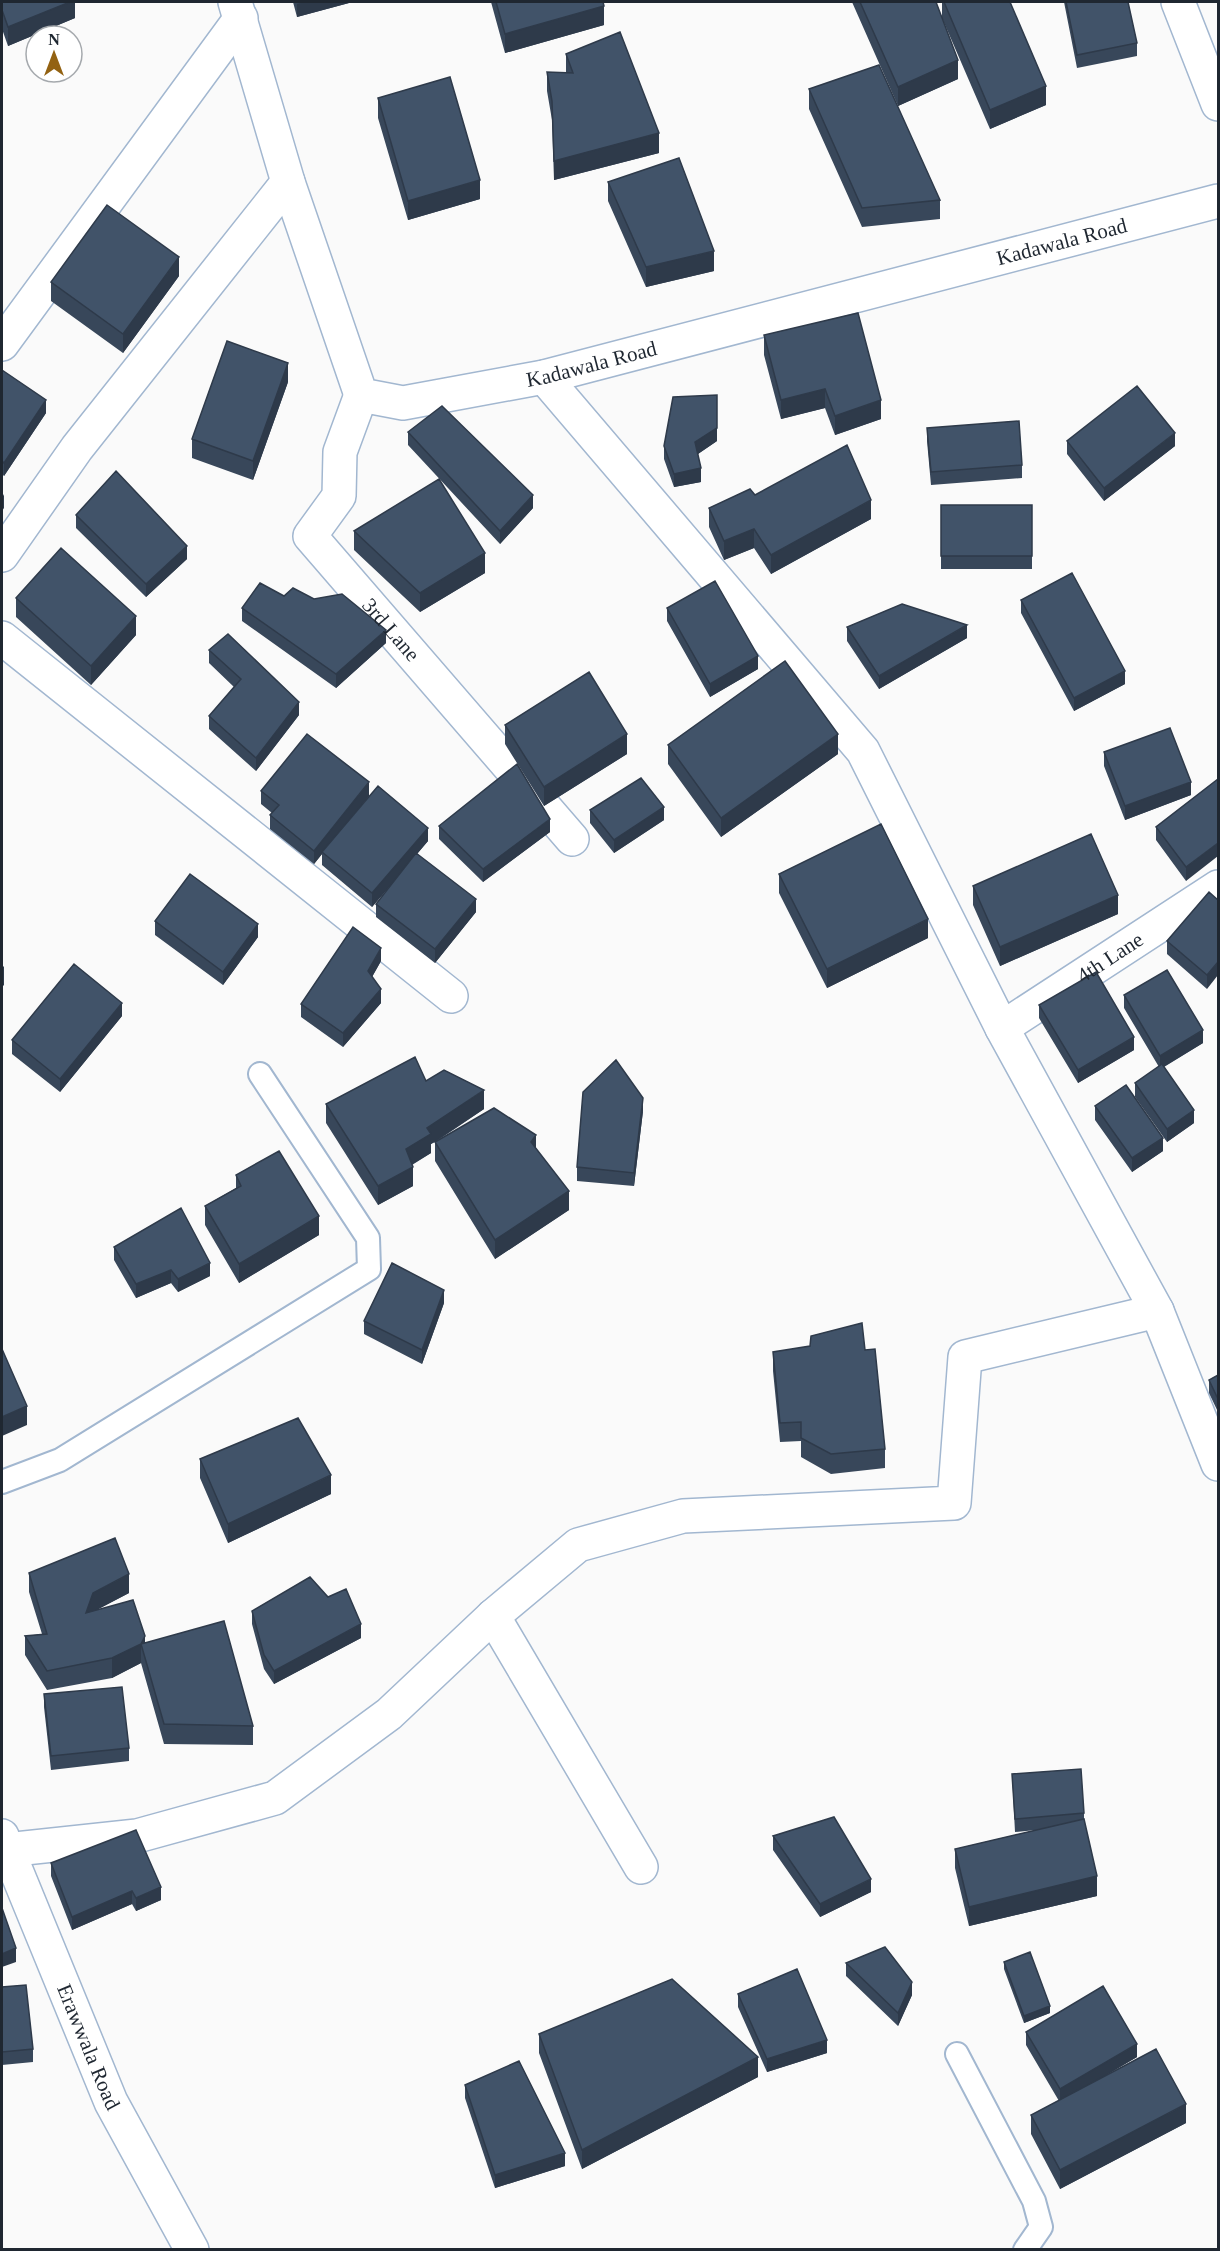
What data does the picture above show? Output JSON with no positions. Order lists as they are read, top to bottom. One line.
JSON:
{"streets":{"street":["Kadawala Road","3rd Lane","4th Lane","Erawwala Road"]},"crossings":[["Kadawala Road","3rd Lane"]],"north":"top"}
